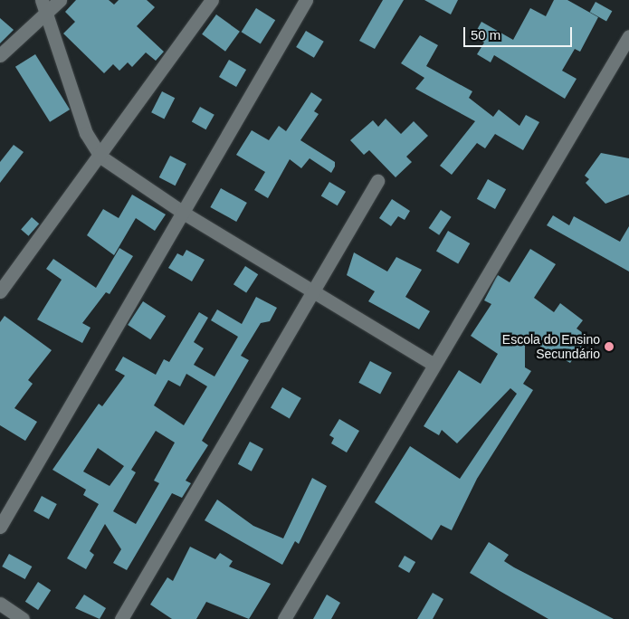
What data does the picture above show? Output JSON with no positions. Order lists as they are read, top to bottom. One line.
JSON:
{"places":["Escola do Ensino Secundário"],"scale_bar":"50 m"}
